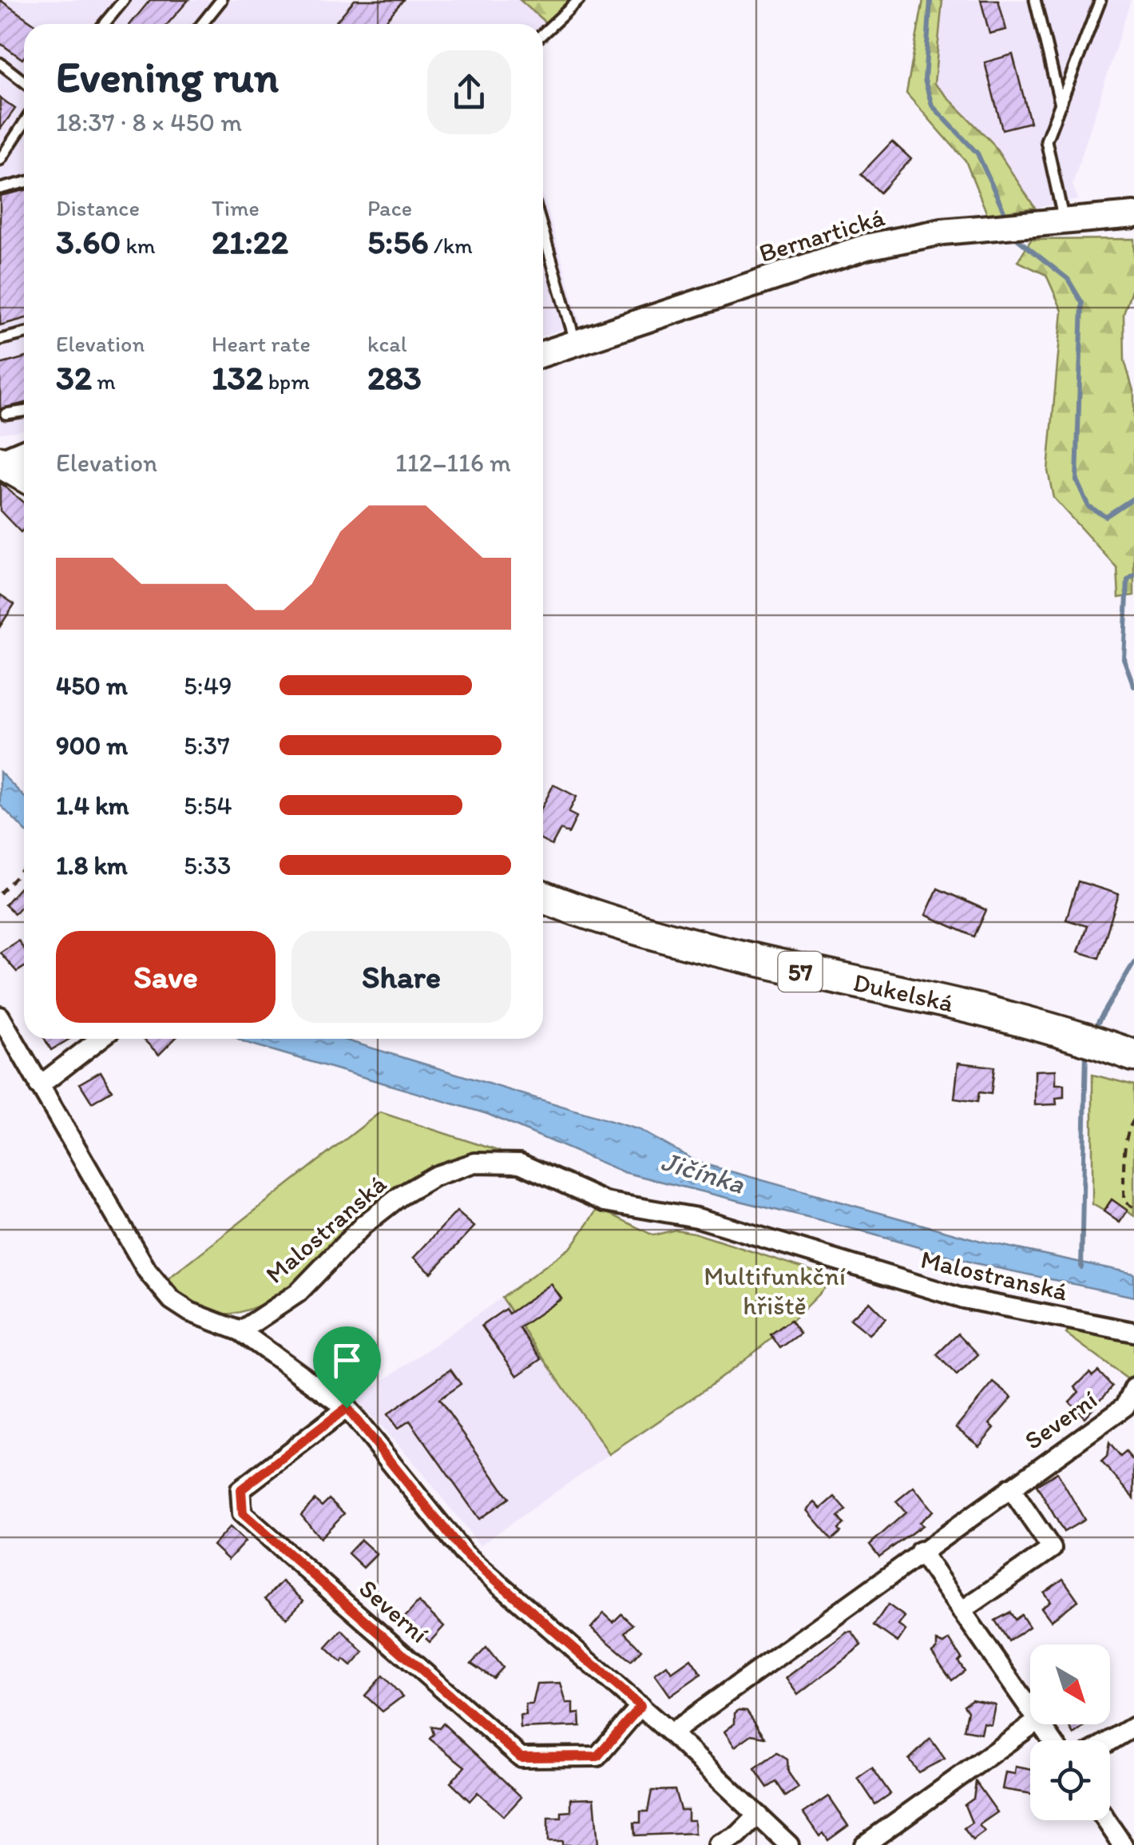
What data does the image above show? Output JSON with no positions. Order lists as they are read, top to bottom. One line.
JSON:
{"streets":{"main road":["57","Dukelská"],"street":["Bernartická","Malostranská","Severní"]},"water":["Jičínka"],"parks":["Multifunkční hřiště"],"north":"bottom right","page":{"heading":["Evening run","18:37 · 8 × 450 m"],"stats":[["Distance","3.60 km"],["Time","21:22"],["Pace","5:56 /km"],["Elevation","32 m"],["Heart rate","132 bpm"],["kcal","283"]],"chart":["Elevation","112–116 m"],"list":[{"name":"450 m","note":"5:49"},{"name":"900 m","note":"5:37"},{"name":"1.4 km","note":"5:54"},{"name":"1.8 km","note":"5:33"}],"buttons":["Save","Share"]}}
